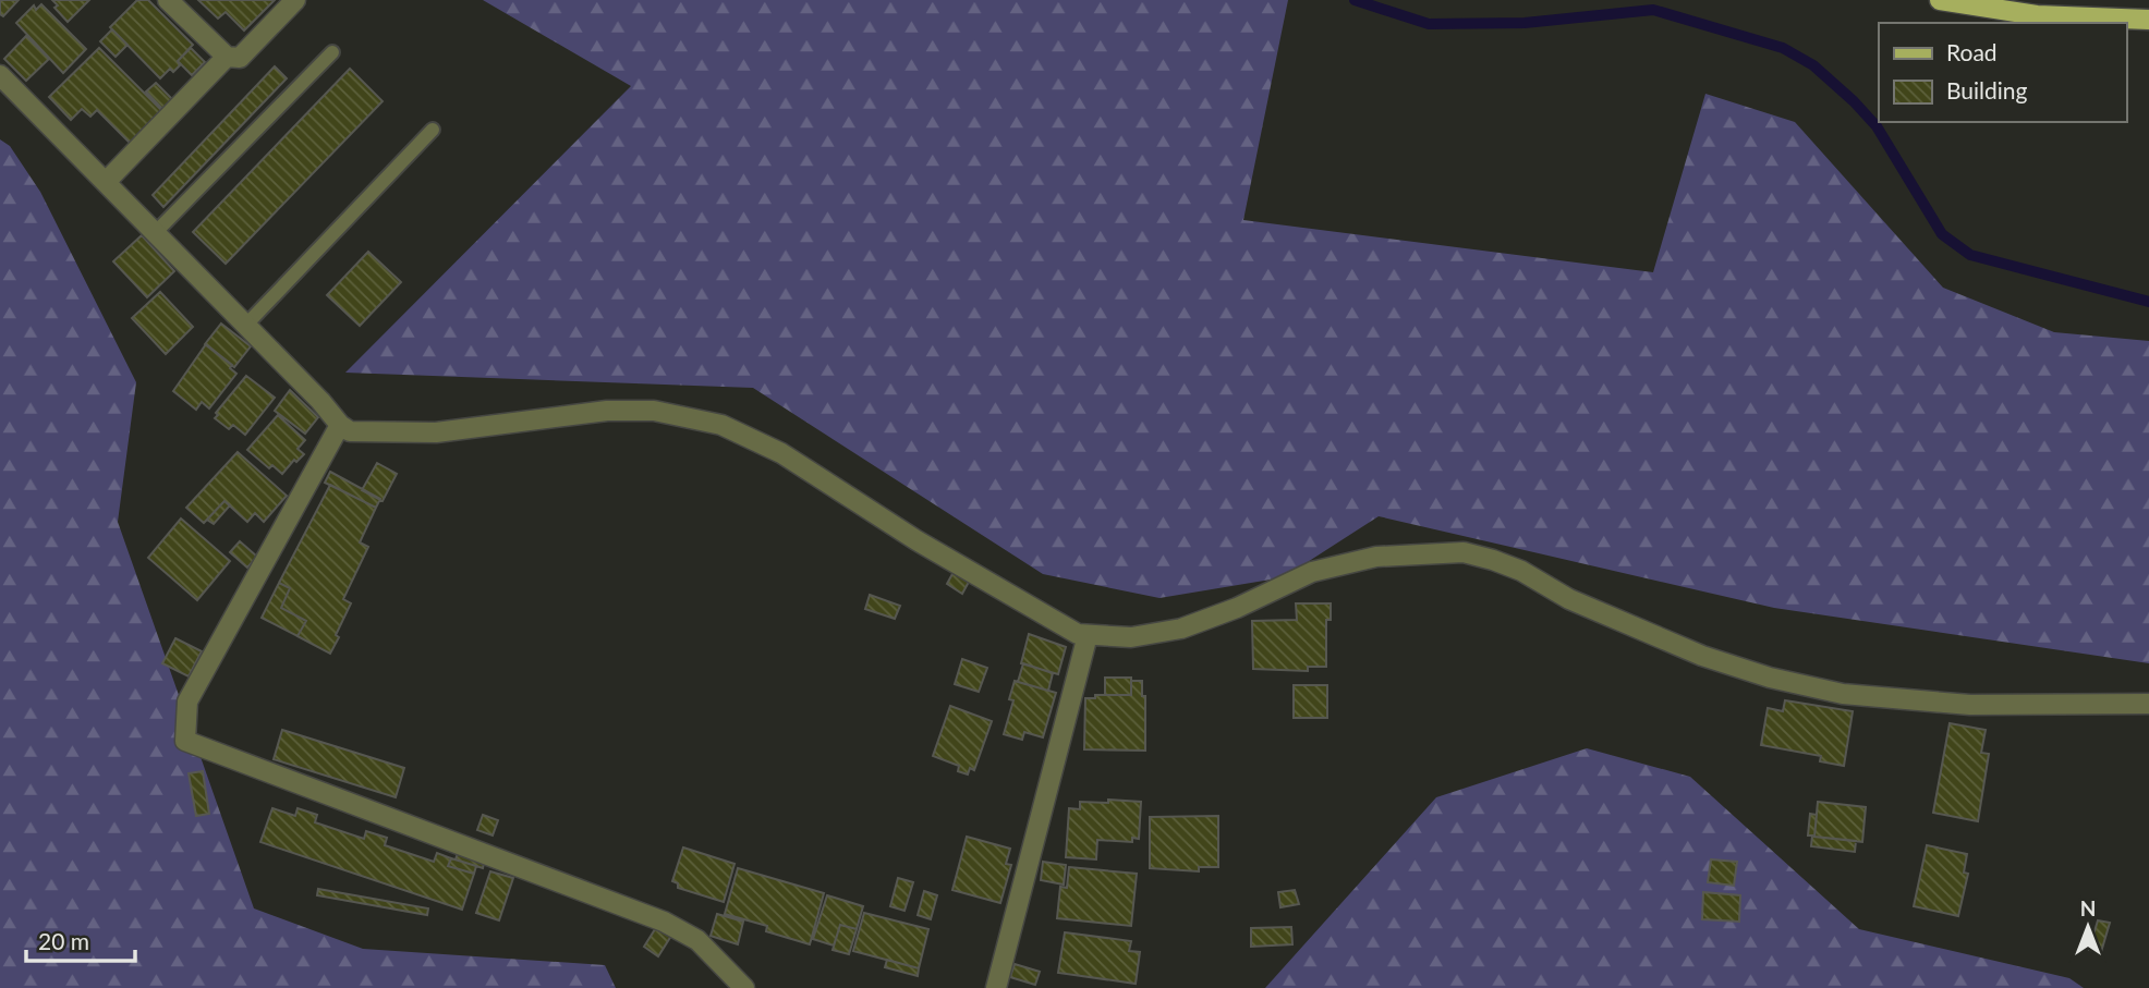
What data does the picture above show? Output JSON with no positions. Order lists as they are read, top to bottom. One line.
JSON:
{"legend":["Road","Building"],"scale_bar":"20 m","north":"top"}
